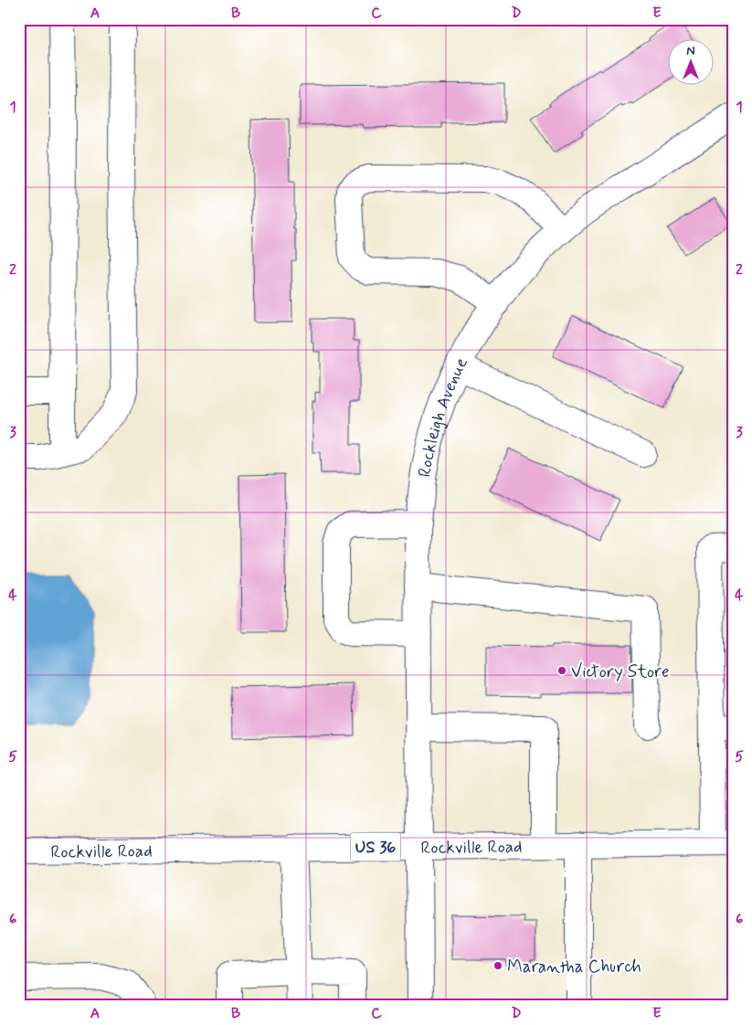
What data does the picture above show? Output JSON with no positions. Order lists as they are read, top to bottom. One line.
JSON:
{"streets":{"street":["Rockleigh Avenue","Rockville Road","US 36"]},"crossings":[["Rockleigh Avenue","Rockville Road"]],"places":["Victory Store","Marantha Church"],"north":"top","grid":{"columns":["A","B","C","D","E"],"rows":["1","2","3","4","5","6"]}}
